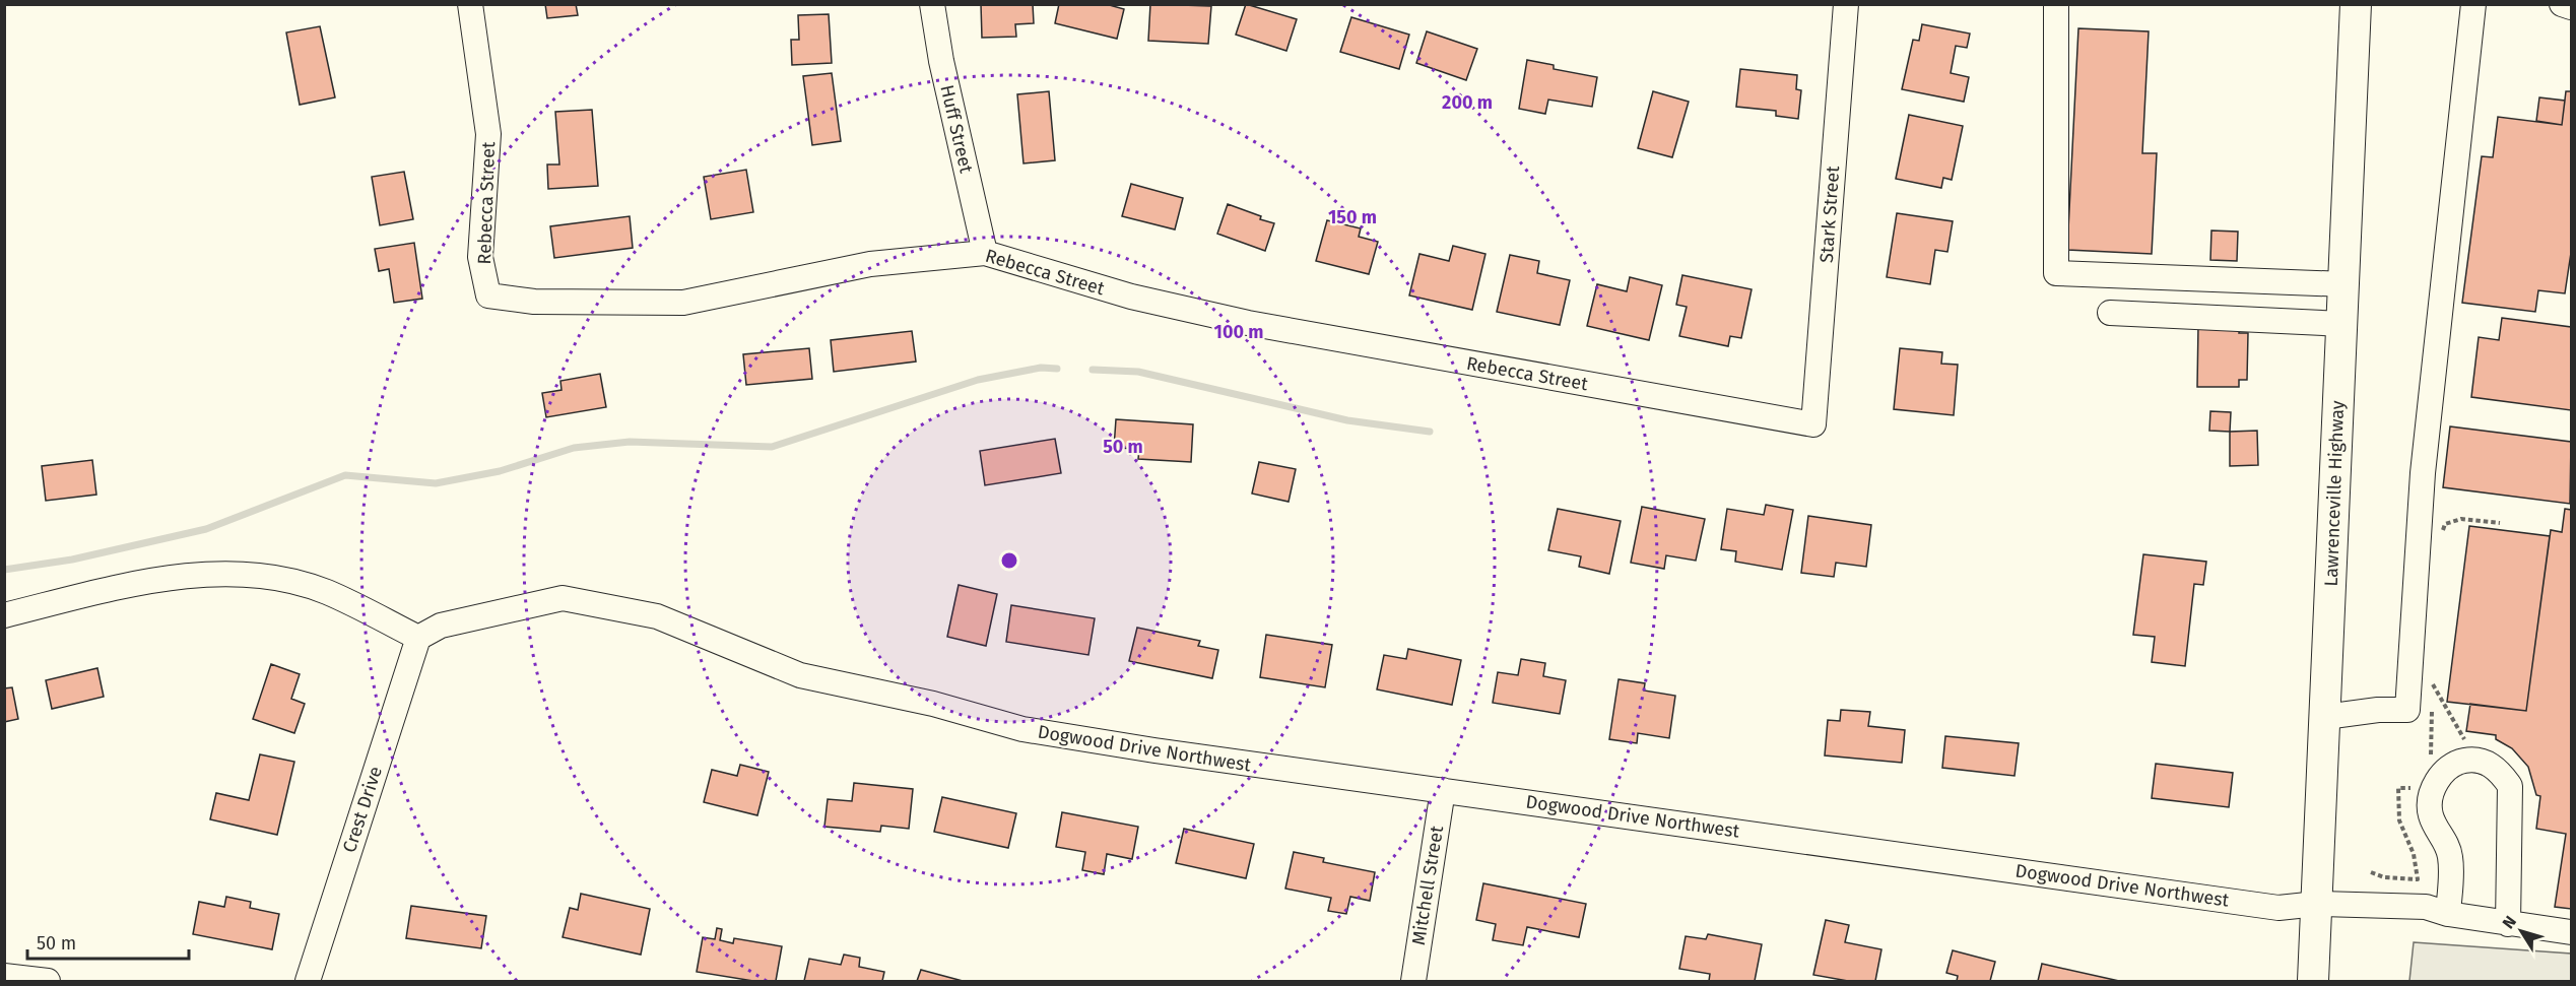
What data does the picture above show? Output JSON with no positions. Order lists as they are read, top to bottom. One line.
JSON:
{"streets":{"main road":["Lawrenceville Highway"],"street":["Huff Street","Rebecca Street","Stark Street","Dogwood Drive Northwest","Crest Drive","Mitchell Street"]},"crossings":[["Huff Street","Rebecca Street"],["Rebecca Street","Stark Street"],["Lawrenceville Highway","Dogwood Drive Northwest"],["Dogwood Drive Northwest","Crest Drive"],["Dogwood Drive Northwest","Mitchell Street"]],"scale_bar":"50 m","north":"top left","rings":["200 m","150 m","100 m","50 m"]}
